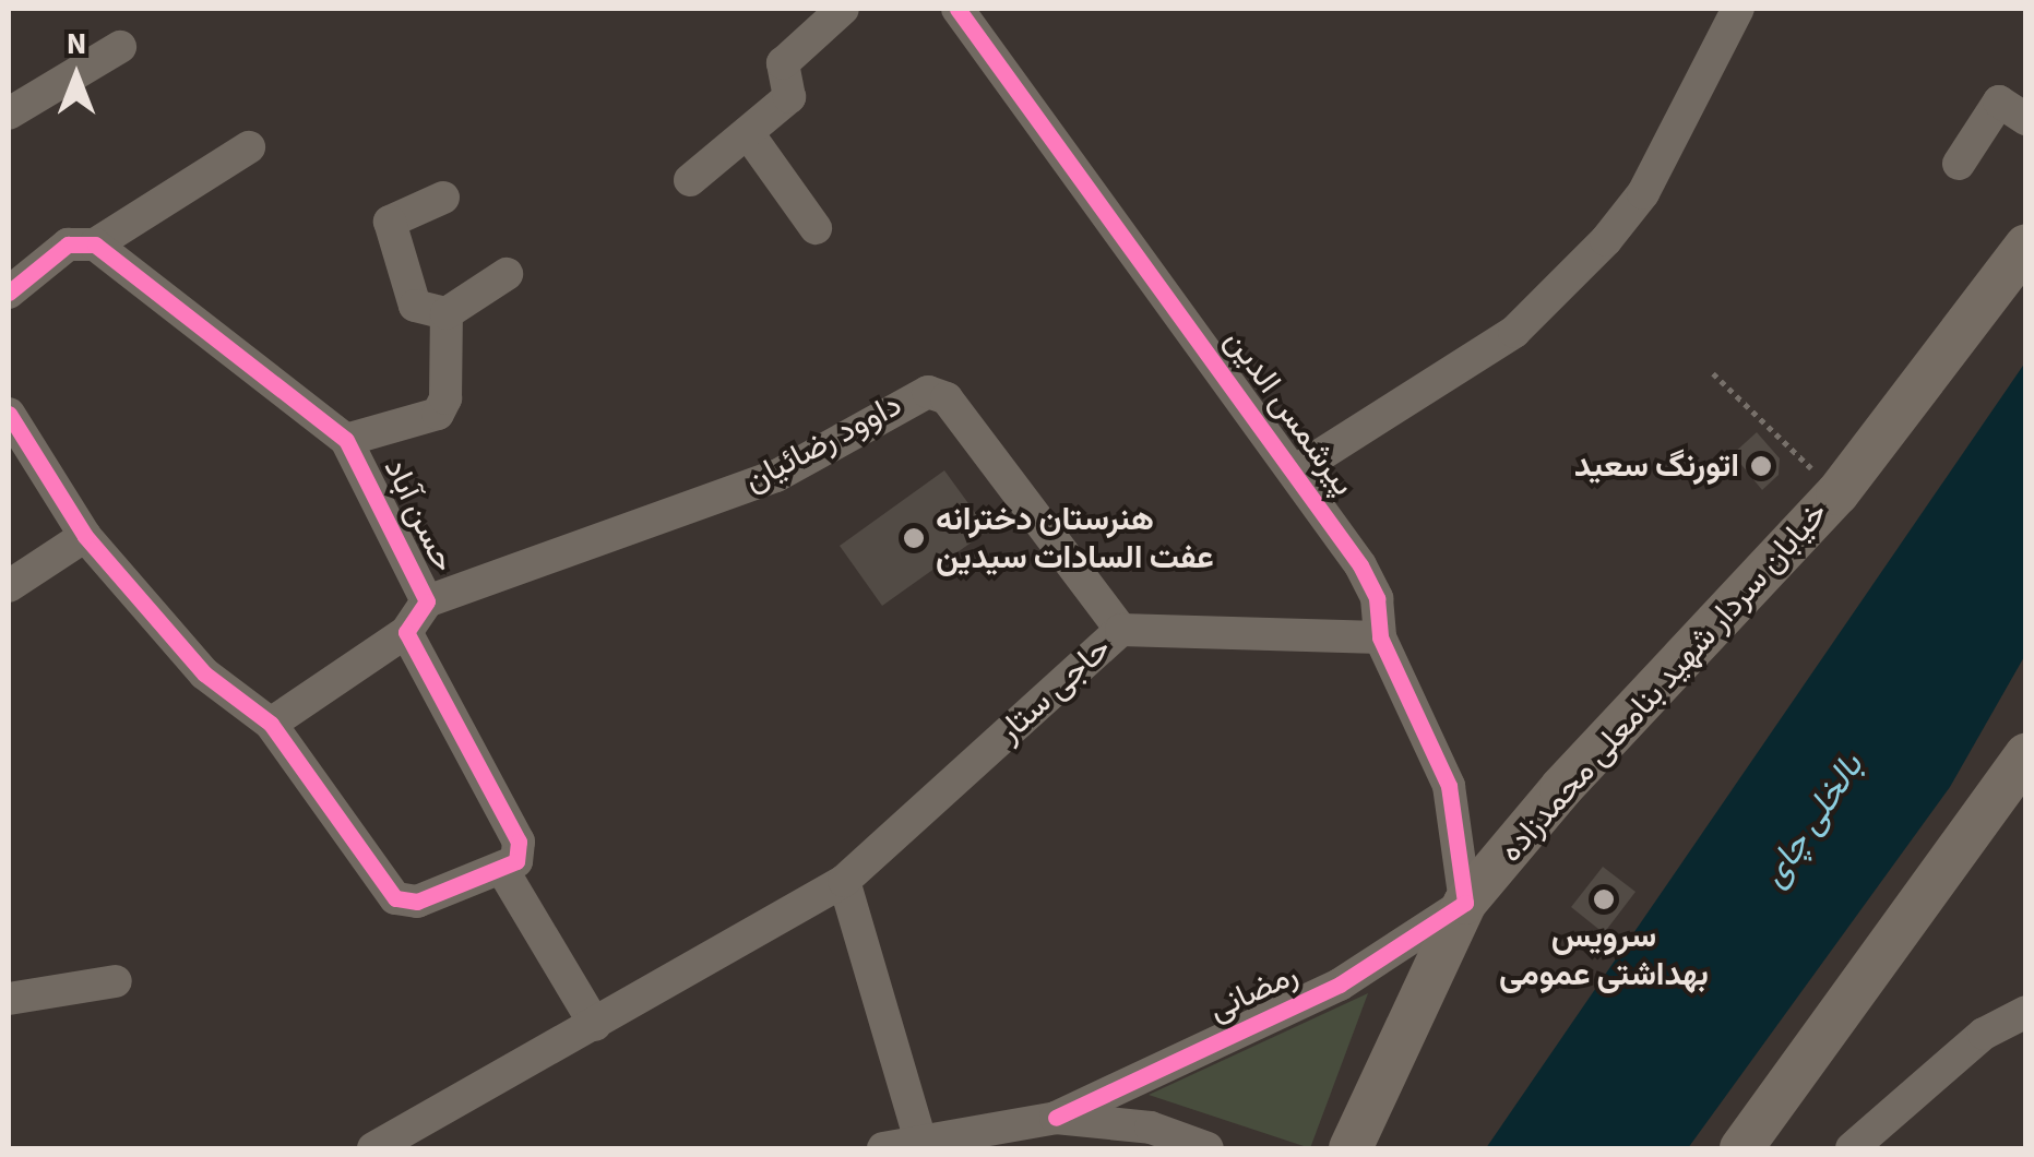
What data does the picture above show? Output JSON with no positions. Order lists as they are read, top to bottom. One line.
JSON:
{"streets":{"main road":["خیابان سردار شهید بنامعلی محمدزاده"],"street":["پیرشمس الدین","داوود رضائیان","حسن آباد","حاجی ستار","رمضانی"]},"crossings":[["پیرشمس الدین","خیابان سردار شهید بنامعلی محمدزاده"],["پیرشمس الدین","حاجی ستار"],["پیرشمس الدین","رمضانی"],["داوود رضائیان","حسن آباد"],["داوود رضائیان","حاجی ستار"],["خیابان سردار شهید بنامعلی محمدزاده","رمضانی"]],"water":["بالخلی چای"],"places":["اتورنگ سعید","هنرستان دخترانه عفت السادات سیدین","سرویس بهداشتی عمومی"],"north":"top"}
